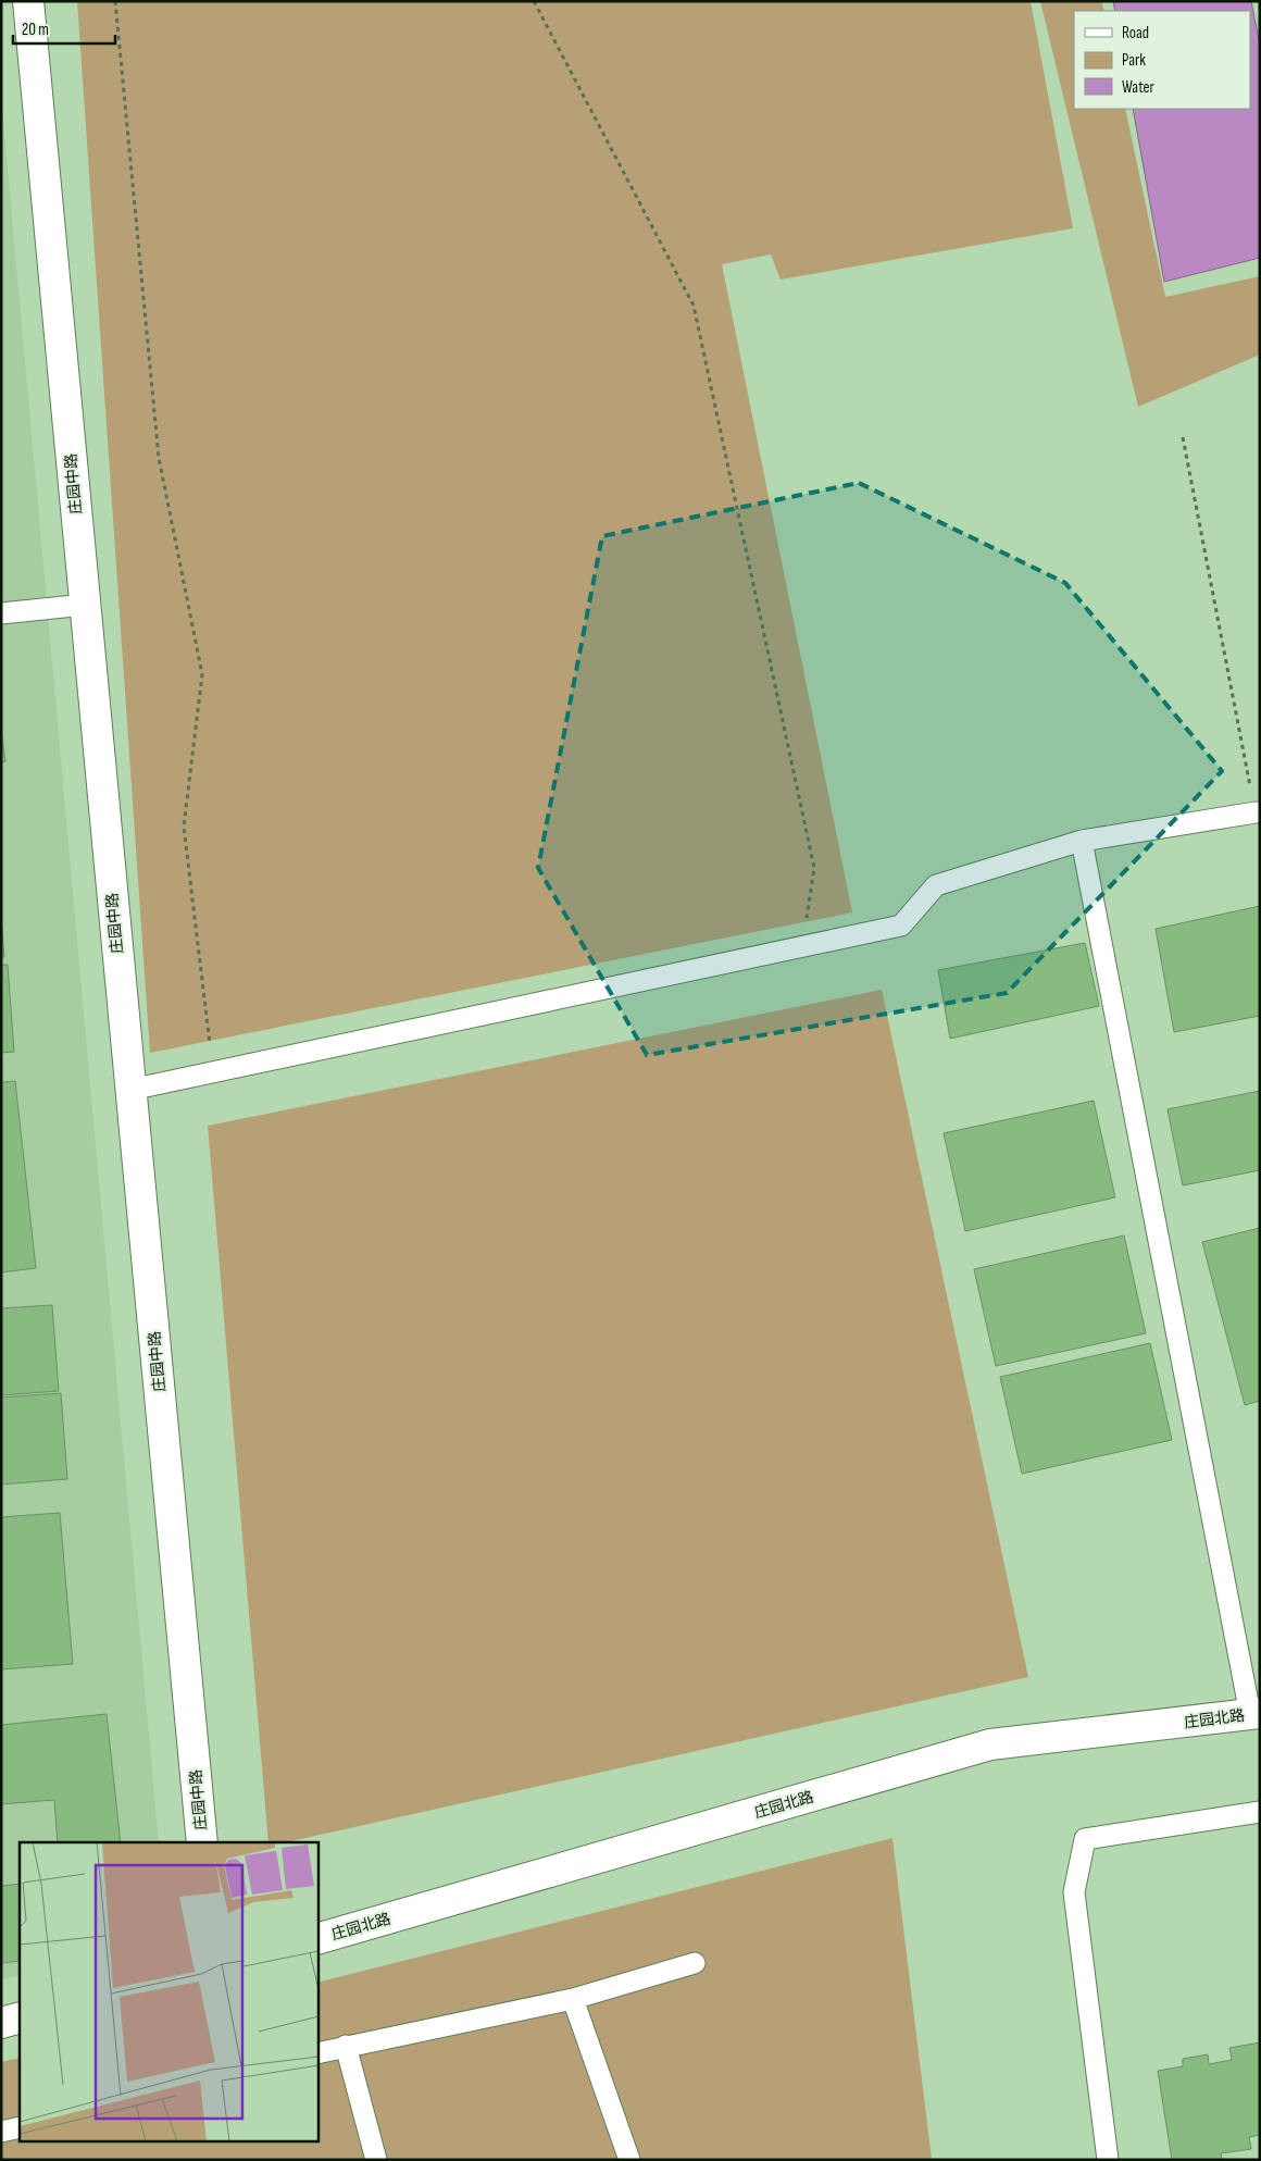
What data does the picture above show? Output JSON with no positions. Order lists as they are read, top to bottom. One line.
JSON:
{"streets":{"street":["庄园中路","庄园北路"]},"legend":["Road","Park","Water"],"scale_bar":"20 m"}
